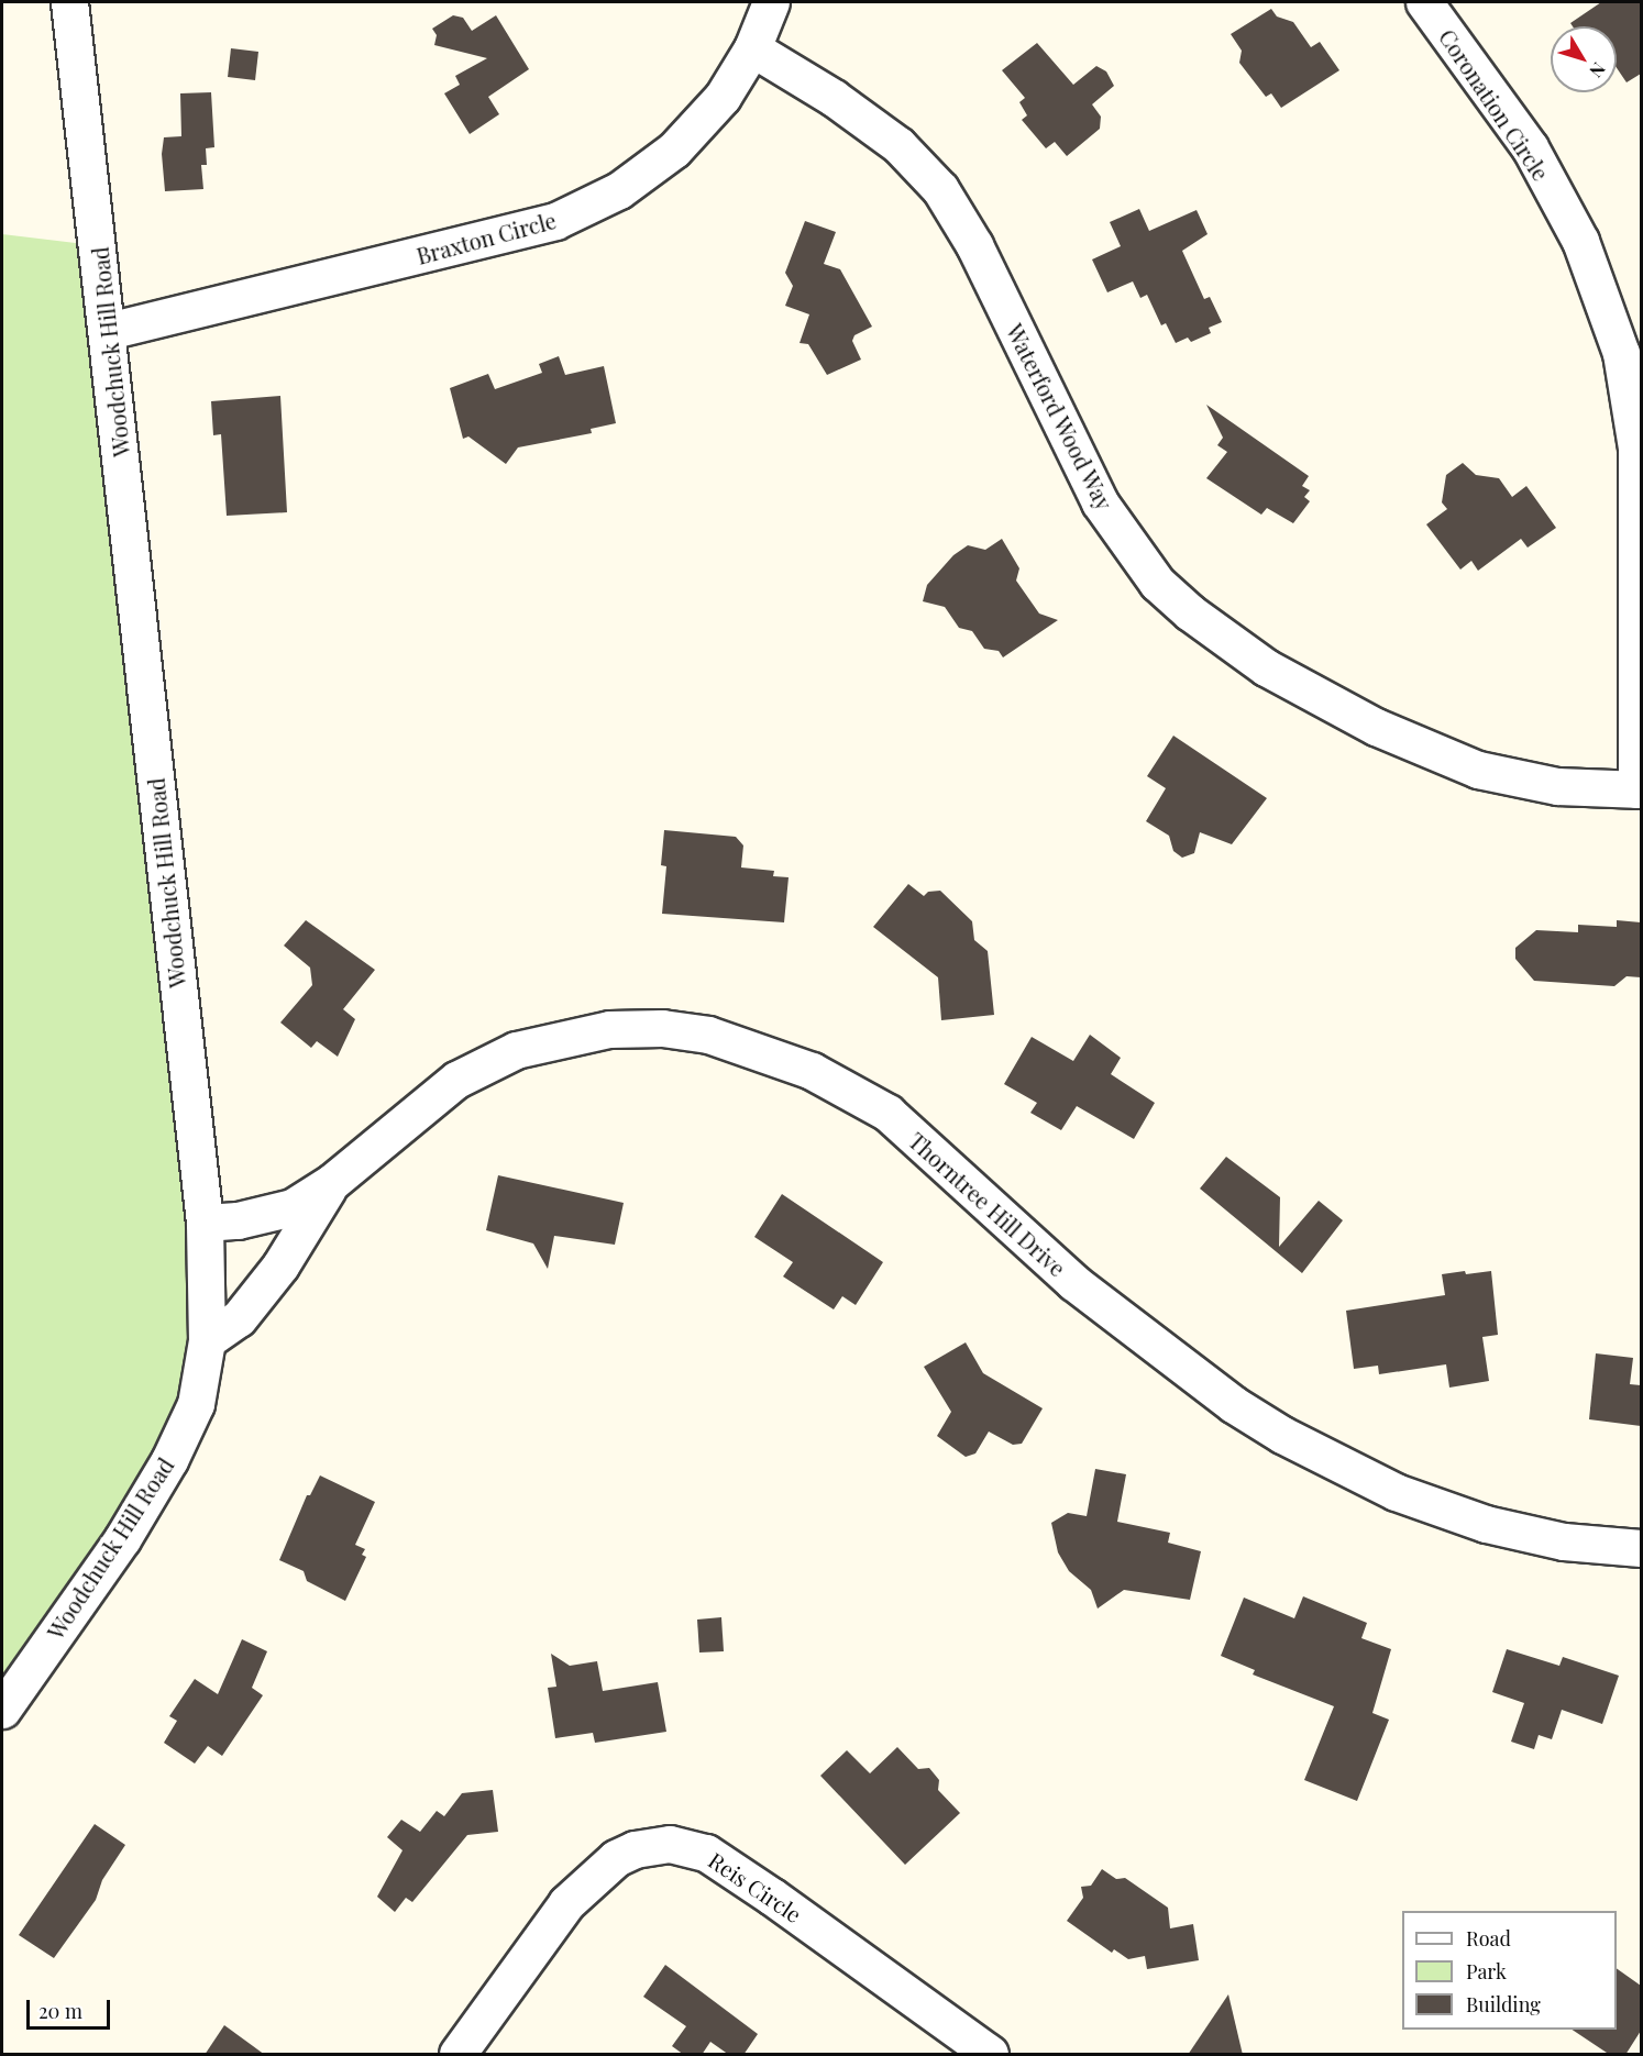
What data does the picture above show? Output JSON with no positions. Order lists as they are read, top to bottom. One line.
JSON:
{"streets":{"street":["Coronation Circle","Braxton Circle","Woodchuck Hill Road","Waterford Wood Way","Thorntree Hill Drive","Reis Circle"]},"crossings":[["Coronation Circle","Waterford Wood Way"],["Braxton Circle","Woodchuck Hill Road"],["Braxton Circle","Waterford Wood Way"],["Woodchuck Hill Road","Thorntree Hill Drive"]],"legend":["Road","Park","Building"],"scale_bar":"20 m","north":"bottom right"}
